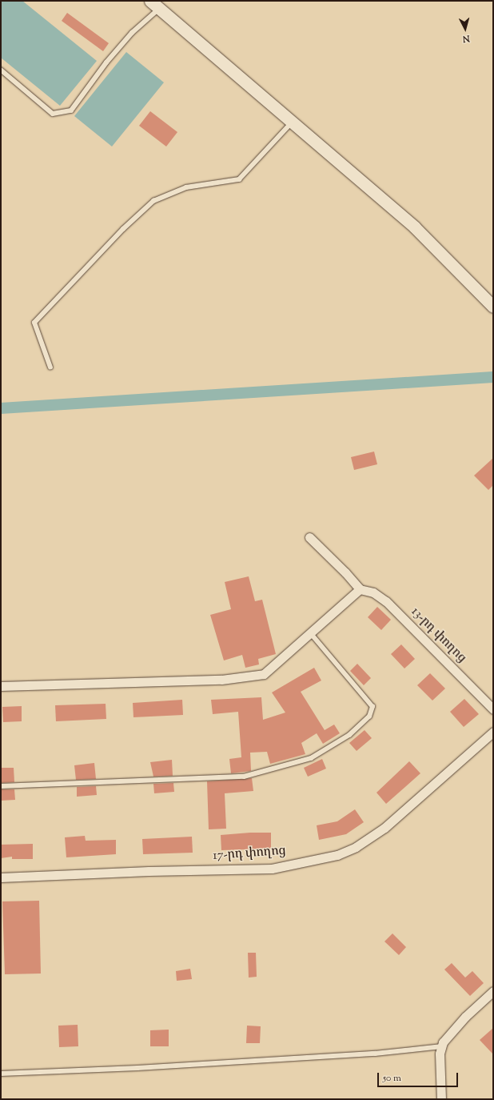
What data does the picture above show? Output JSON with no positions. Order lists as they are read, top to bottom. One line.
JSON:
{"streets":{"street":["13-րդ փողոց","17-րդ փողոց"]},"scale_bar":"50 m","north":"bottom"}
